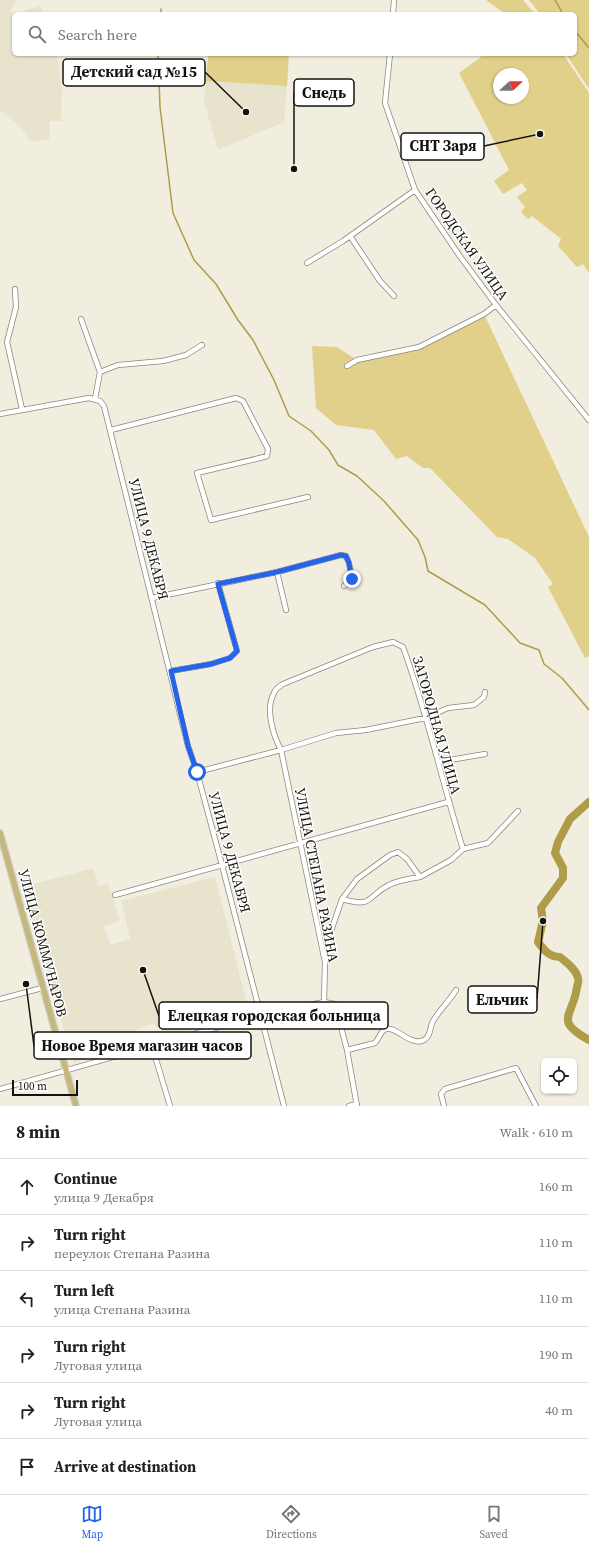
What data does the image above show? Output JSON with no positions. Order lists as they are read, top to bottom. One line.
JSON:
{"streets":{"main road":["УЛИЦА КОММУНАРОВ"],"street":["ГОРОДСКАЯ УЛИЦА","УЛИЦА 9 ДЕКАБРЯ","ЗАГОРОДНАЯ УЛИЦА","УЛИЦА СТЕПАНА РАЗИНА"]},"crossings":[["ЗАГОРОДНАЯ УЛИЦА","УЛИЦА СТЕПАНА РАЗИНА"]],"places":["Детский сад №15","СНТ Заря","Снедь","Ельчик","Елецкая городская больница","Новое Время магазин часов"],"scale_bar":"100 m","north":"right","page":{"search":"Search here","scale":"100 m","heading":["8 min","Walk · 610 m"],"list":[["Continue","улица 9 Декабря","160 m"],["Turn right","переулок Степана Разина","110 m"],["Turn left","улица Степана Разина","110 m"],["Turn right","Луговая улица","190 m"],["Turn right","Луговая улица","40 m"],"Arrive at destination"],"nav":["Map","Directions","Saved"]}}
